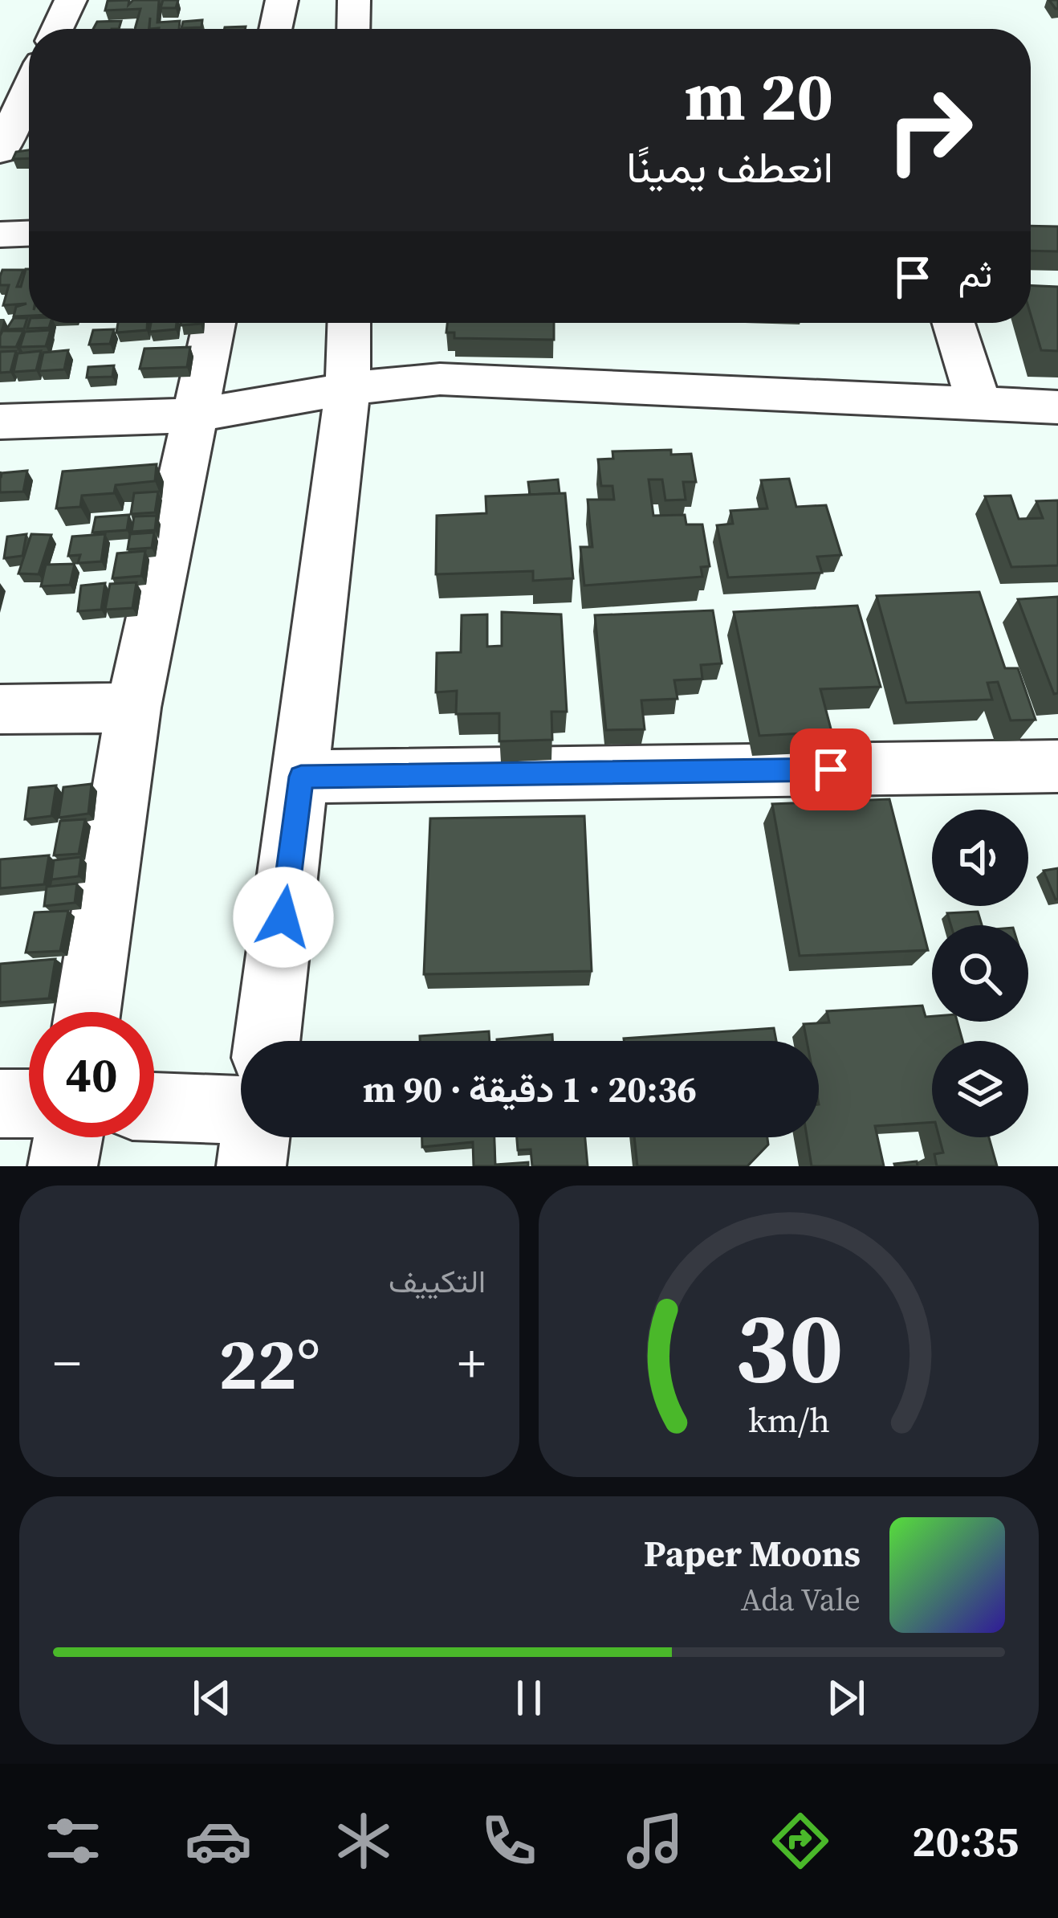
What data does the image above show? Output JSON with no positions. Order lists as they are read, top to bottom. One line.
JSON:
{"page":{"turn":["20 m","انعطف يمينًا"],"then":"ثم","limit":"40","trip":"20:36 · 1 دقيقة · 90 m","tile":"التكييف","heat":["−","22°","+"],"song":["Paper Moons","Ada Vale"],"tabs":"20:35","gauge":["30","km/h"]}}
